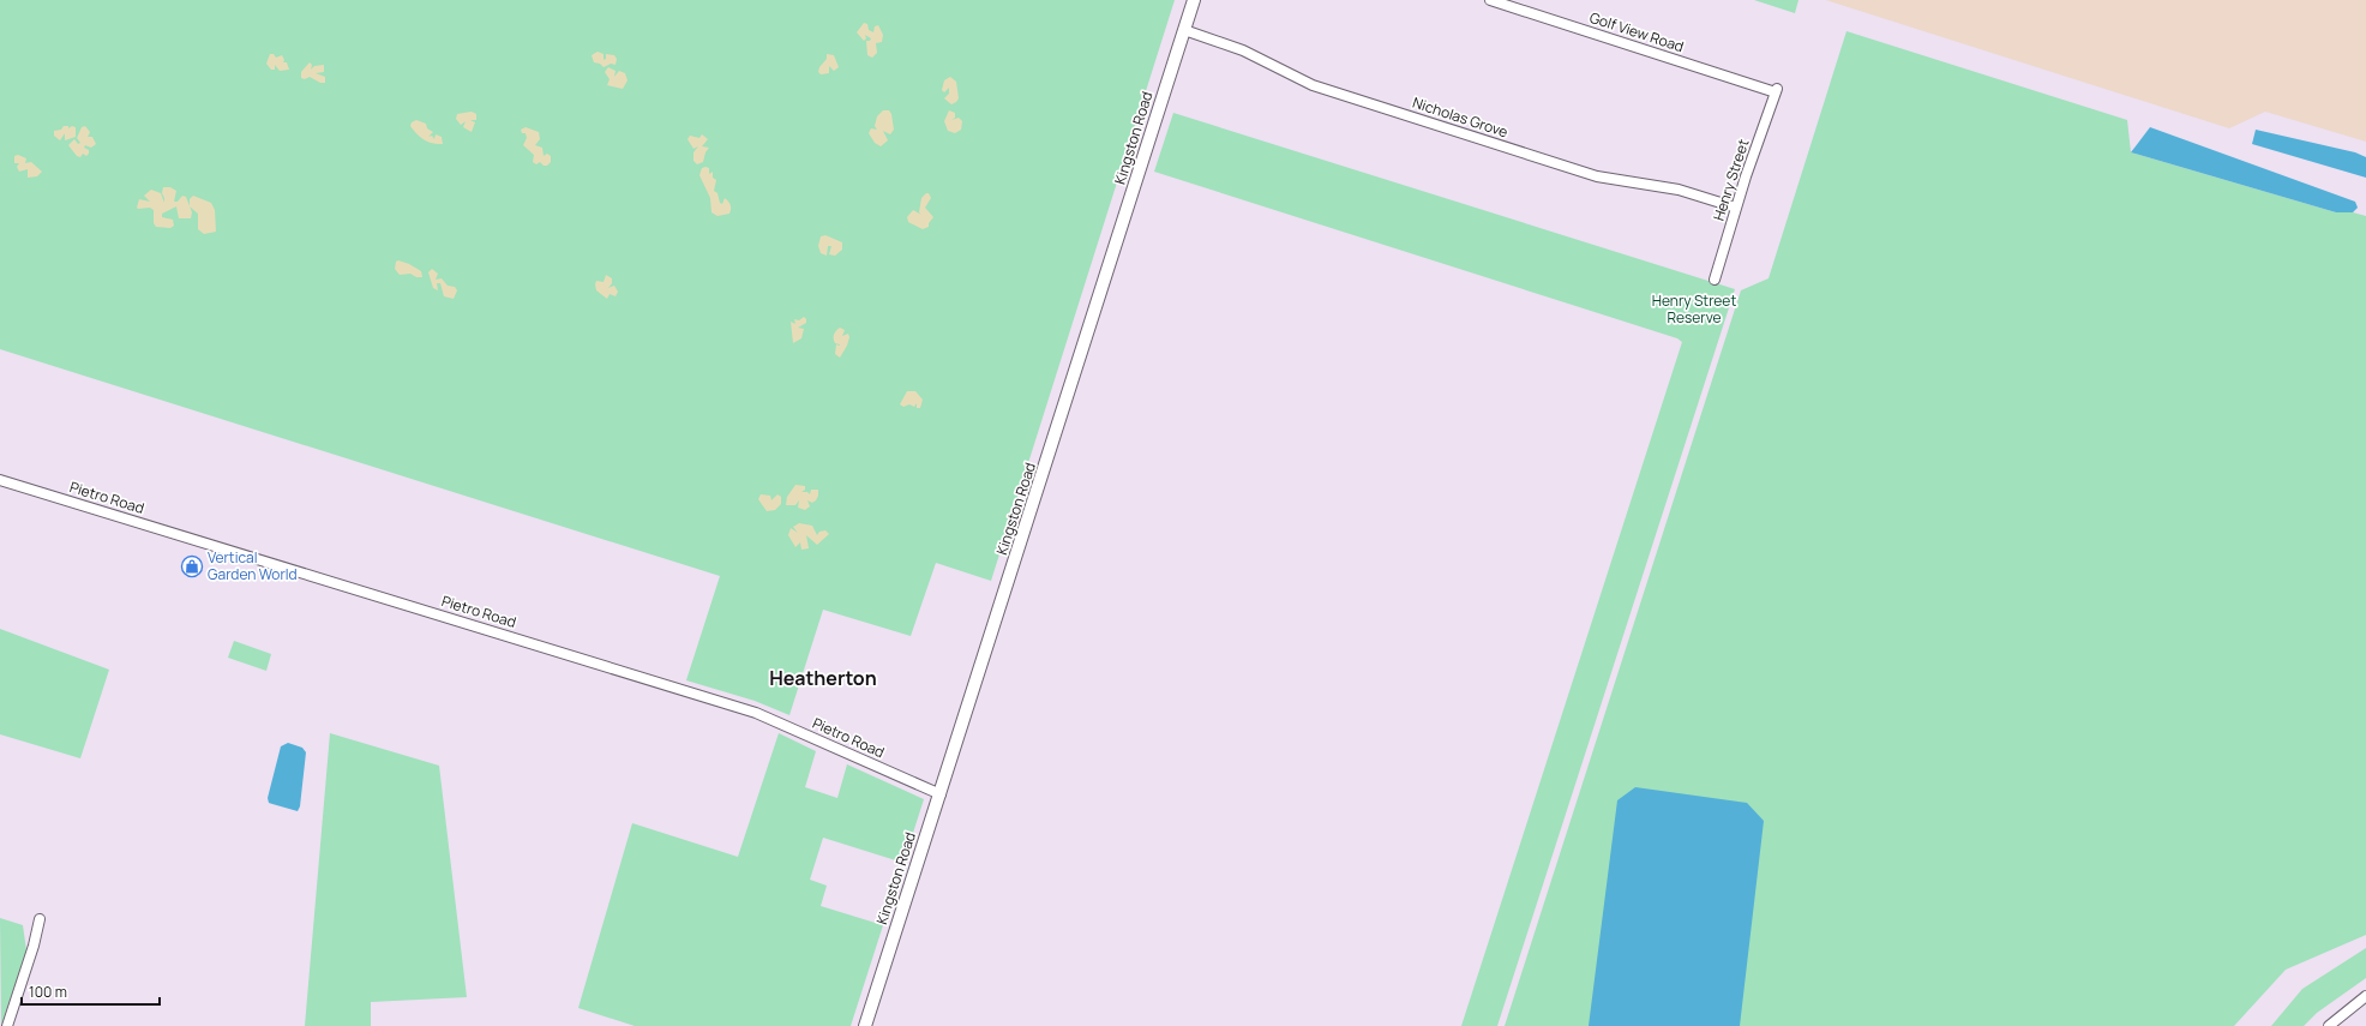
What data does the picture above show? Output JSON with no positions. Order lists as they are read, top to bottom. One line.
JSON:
{"streets":{"main road":["Kingston Road"],"street":["Golf View Road","Nicholas Grove","Henry Street","Pietro Road"]},"crossings":[["Golf View Road","Henry Street"],["Nicholas Grove","Kingston Road"],["Nicholas Grove","Henry Street"],["Kingston Road","Pietro Road"]],"districts":["Heatherton"],"parks":["Henry Street Reserve"],"places":{"shop":["Vertical Garden World"]},"scale_bar":"100 m"}
